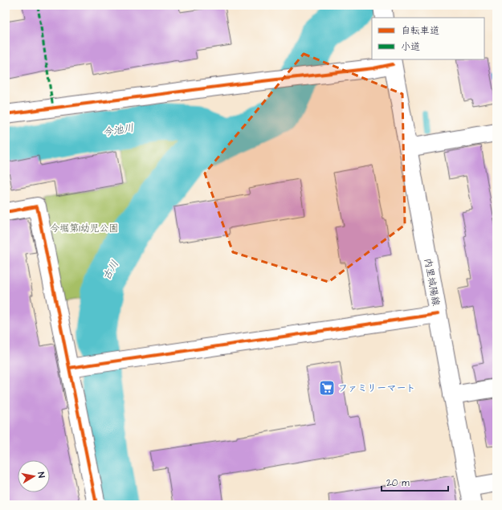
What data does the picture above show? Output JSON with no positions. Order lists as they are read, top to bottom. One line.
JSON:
{"streets":{"street":["内里城陽線"]},"water":["今池川","古川"],"parks":["今堀第1幼児公園"],"places":{"supermarket":["ファミリーマート"]},"legend":["自転車道","小道"],"scale_bar":"20 m","north":"right"}
